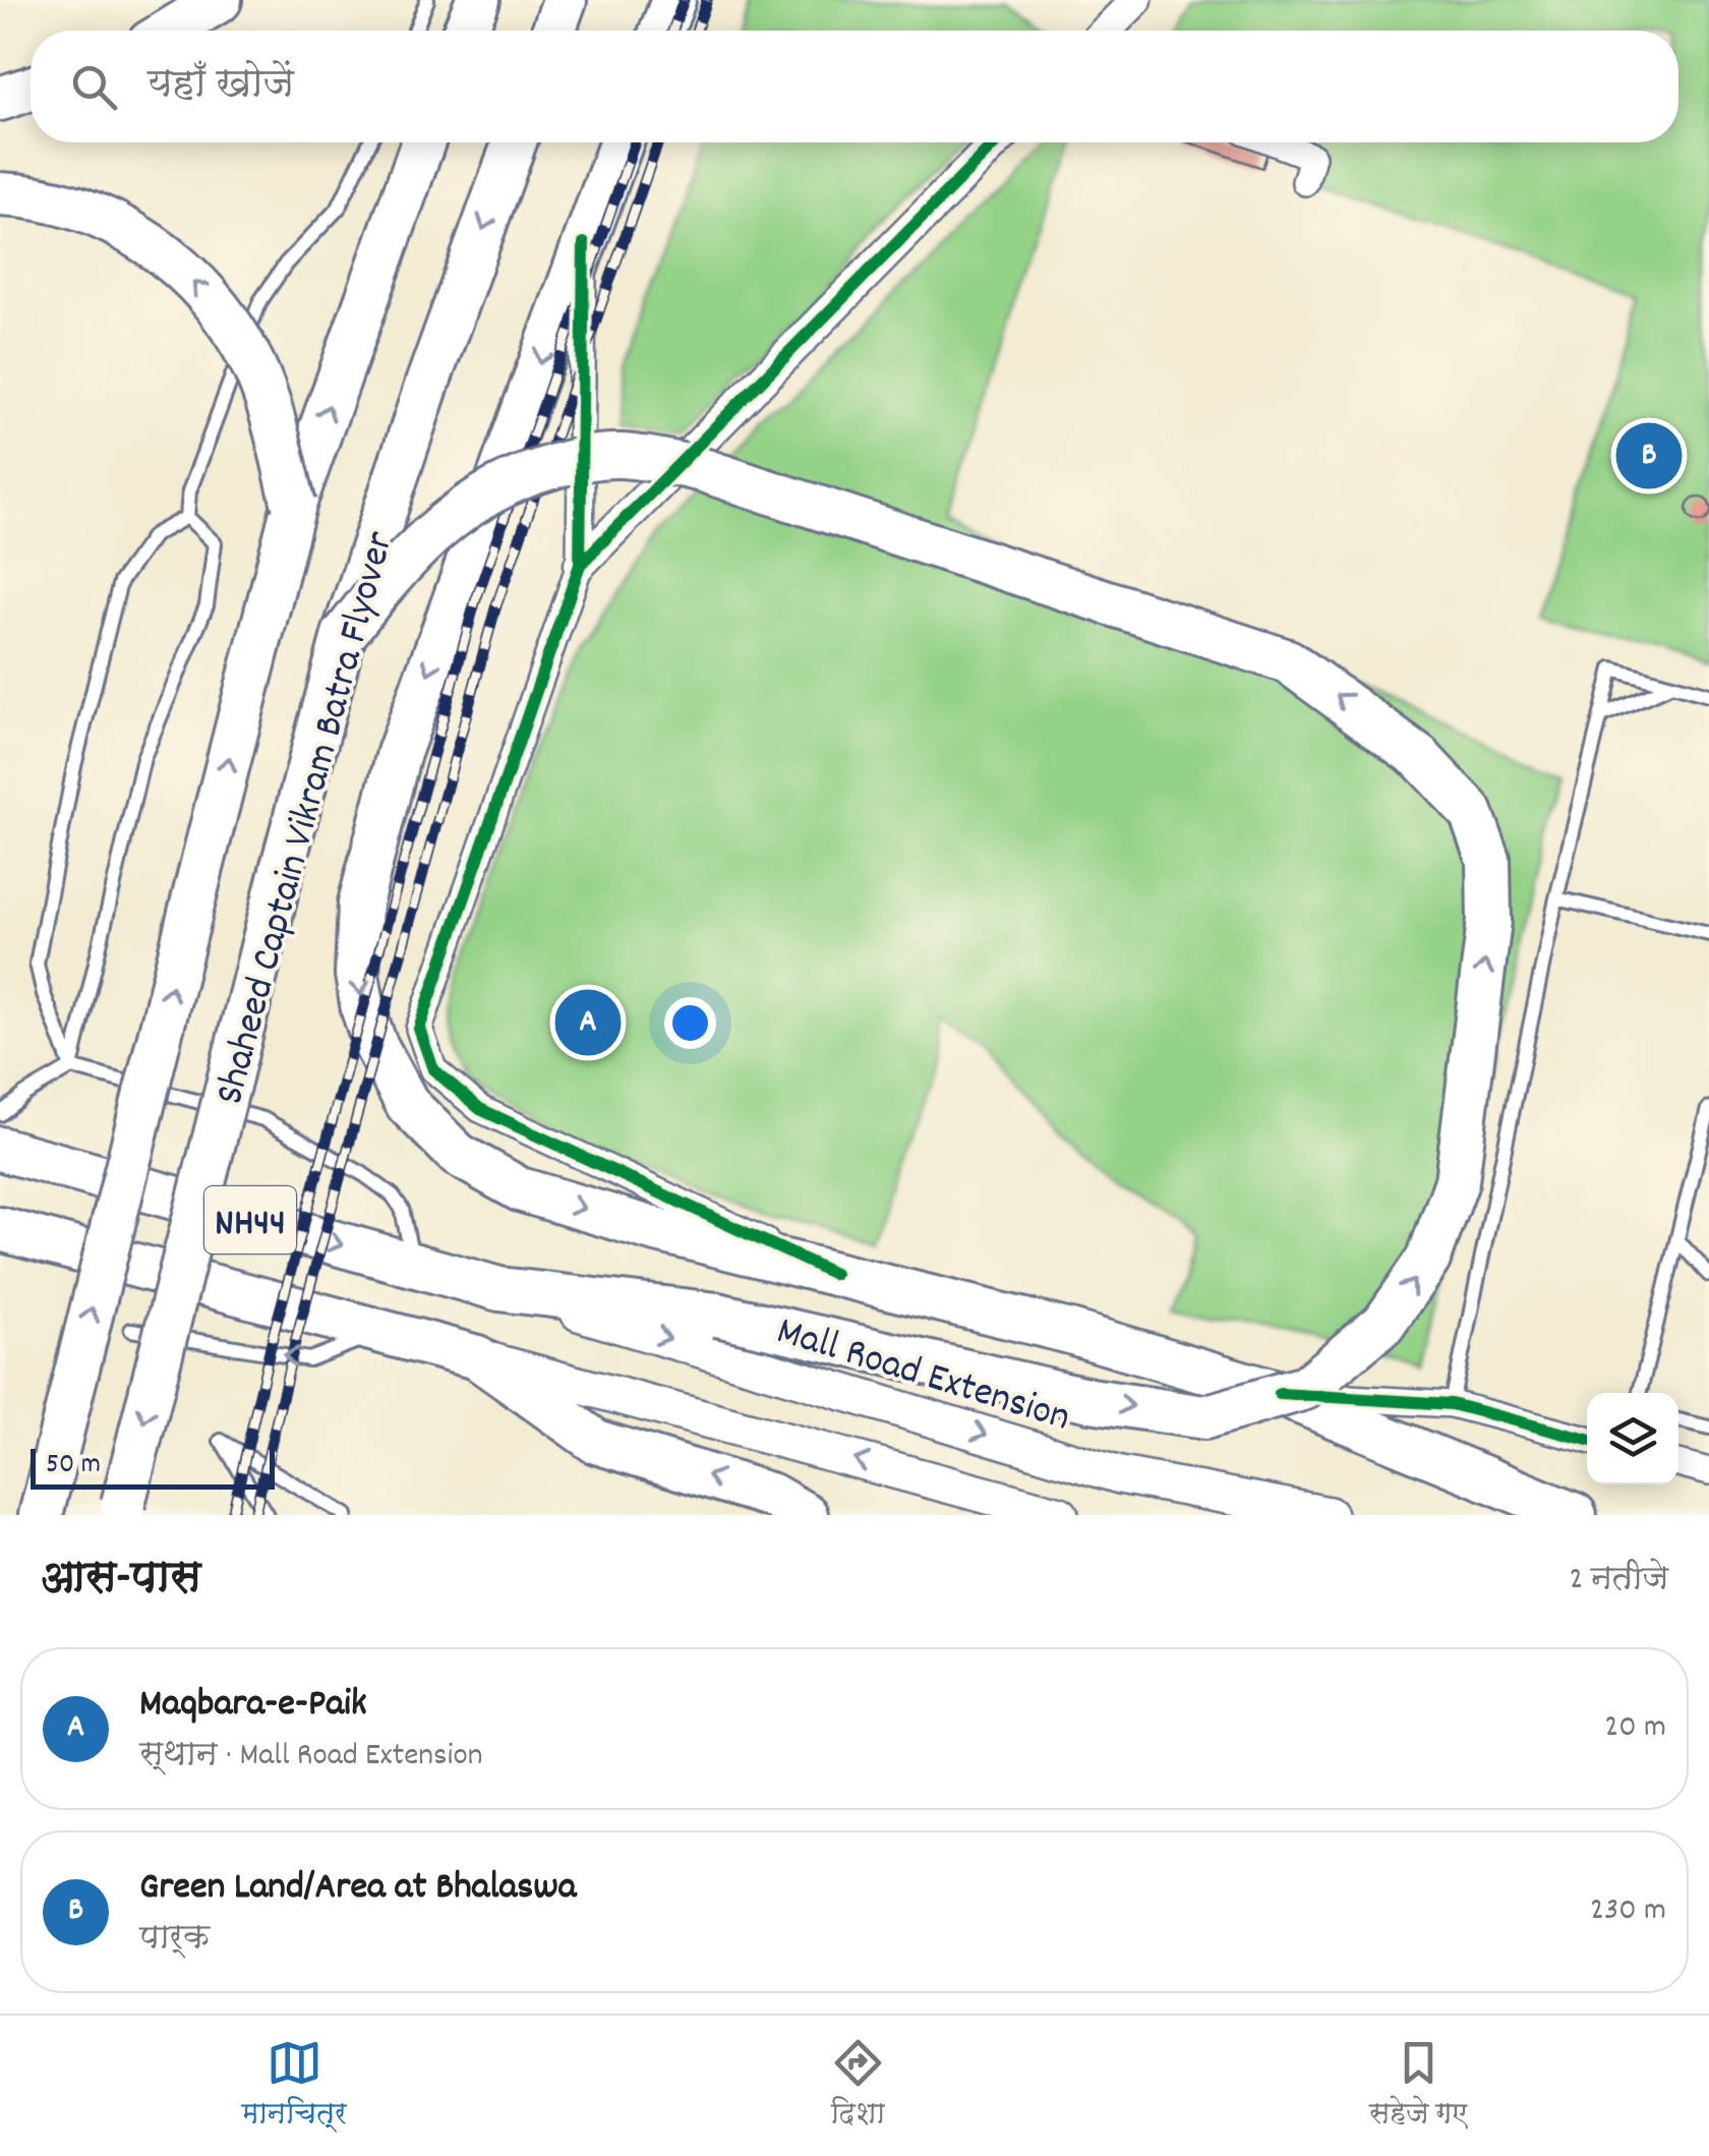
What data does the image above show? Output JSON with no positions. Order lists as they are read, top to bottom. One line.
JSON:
{"streets":{"highway":["Shaheed Captain Vikram Batra Flyover","NH44"],"main road":["Mall Road Extension"]},"crossings":[["NH44","Mall Road Extension"]],"scale_bar":"50 m","page":{"search":"यहाँ खोजें","pins":["B","A"],"scale":"50 m","heading":["आस-पास","2 नतीजे"],"list":[{"mark":"A","name":"Maqbara-e-Paik","note":"स्थान · Mall Road Extension","value":"20 m"},{"mark":"B","name":"Green Land/Area at Bhalaswa","note":"पार्क","value":"230 m"}],"nav":["मानचित्र","दिशा","सहेजे गए"]}}
